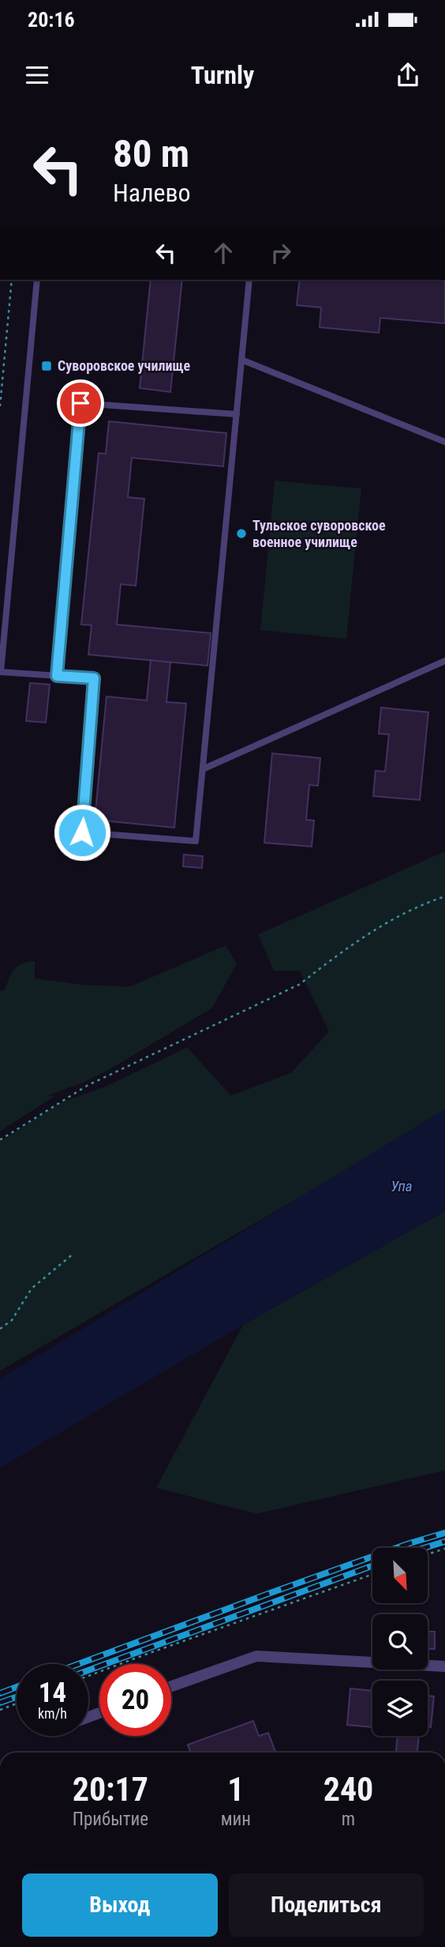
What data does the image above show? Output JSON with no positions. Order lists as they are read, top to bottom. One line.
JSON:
{"water":["Упа"],"places":{"transit":["Суворовское училище"],"other":["Тульское суворовское военное училище"]},"north":"bottom right","page":{"status":"20:16","header":"Turnly","turn":["80 m","Налево"],"speed":"14 km/h","limit":"20","eta":["20:17","Прибытие","1","мин","240","m"],"buttons":["Выход","Поделиться"]}}
